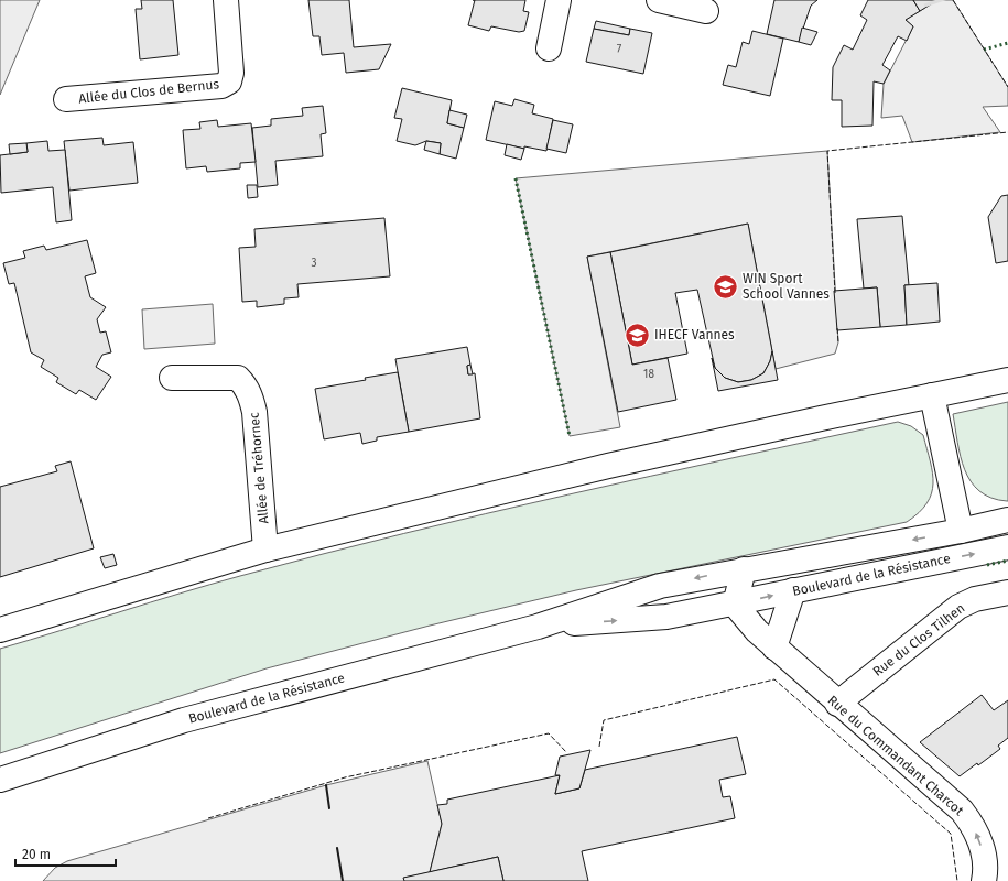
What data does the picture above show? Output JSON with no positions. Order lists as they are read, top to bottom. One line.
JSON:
{"streets":{"street":["Allée du Clos de Bernus","Allée de Tréhornec","Boulevard de la Résistance","Rue du Clos Tilhen","Rue du Commandant Charcot"]},"crossings":[["Boulevard de la Résistance","Rue du Commandant Charcot"],["Rue du Clos Tilhen","Rue du Commandant Charcot"]],"one_way":["Rue du Commandant Charcot"],"places":{"school or university":["WIN Sport School Vannes","IHECF Vannes"]},"house_numbers":["7","3","18"],"scale_bar":"20 m"}
